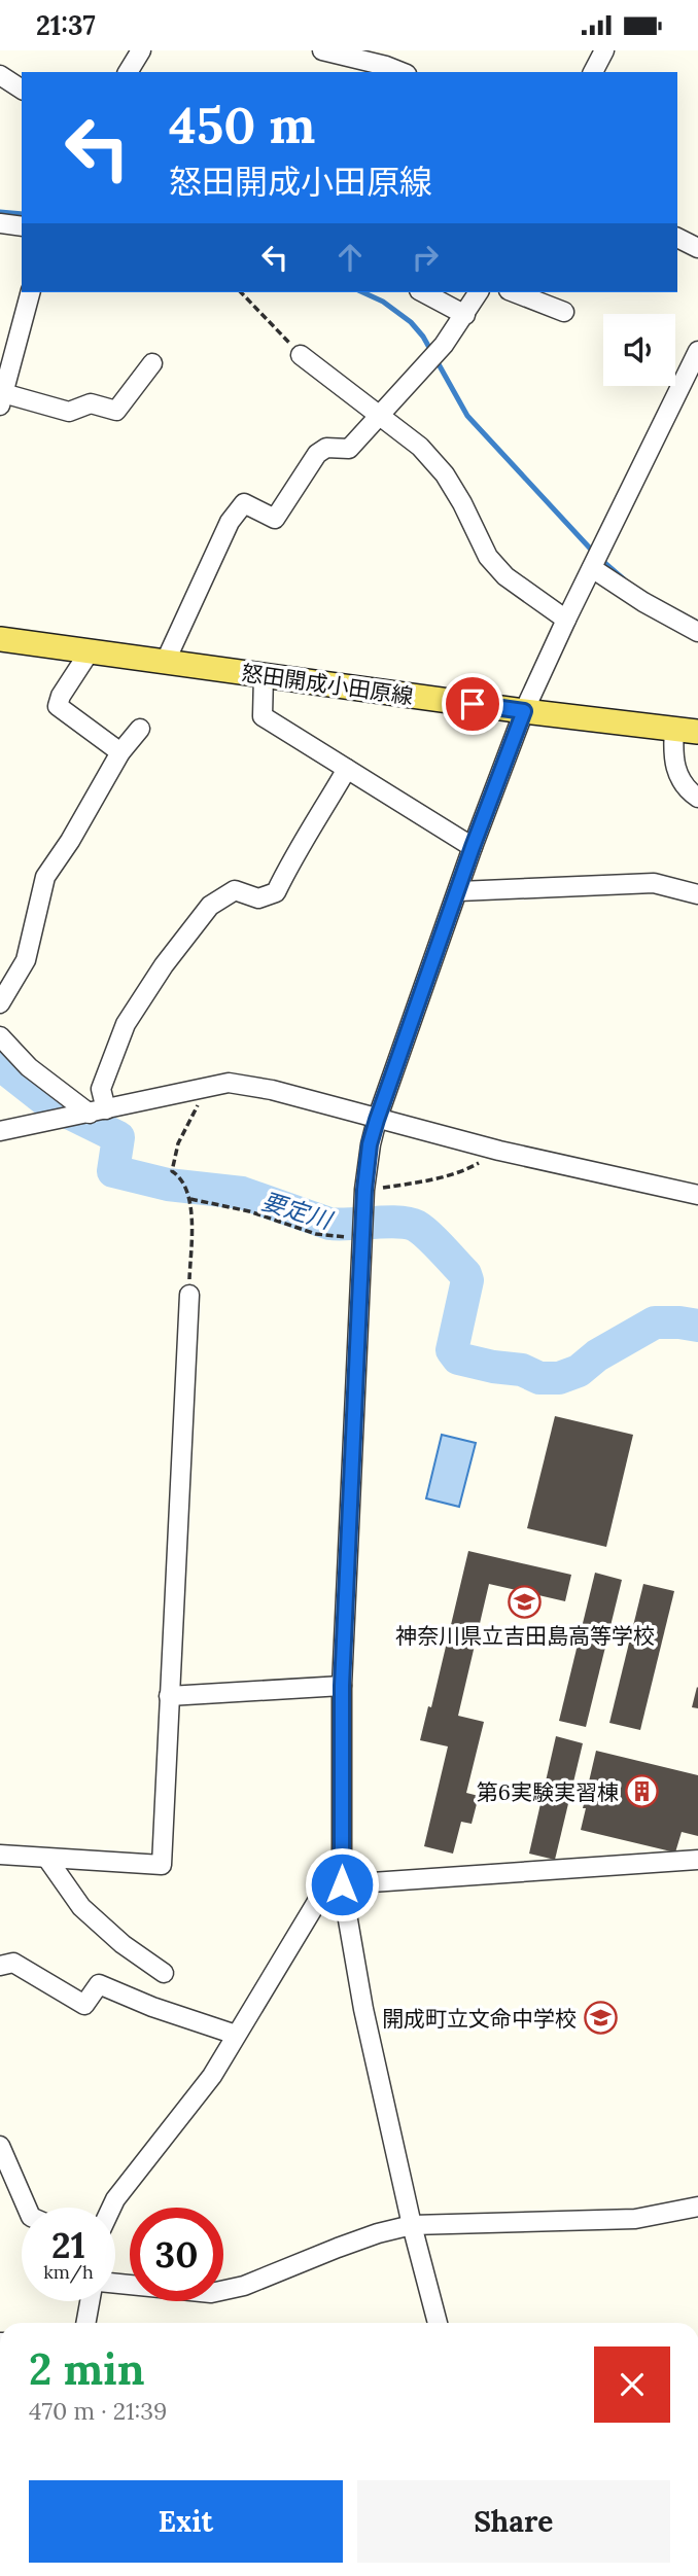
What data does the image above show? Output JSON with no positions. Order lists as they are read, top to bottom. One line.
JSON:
{"streets":{"main road":["怒田開成小田原線"]},"water":["要定川"],"places":{"school or university":["神奈川県立吉田島高等学校","開成町立文命中学校"],"building":["第6実験実習棟"]},"page":{"status":"21:37","turn":["450 m","怒田開成小田原線"],"speed":"21 km/h","limit":"30","heading":["2 min","470 m · 21:39"],"buttons":["Exit","Share"]}}
